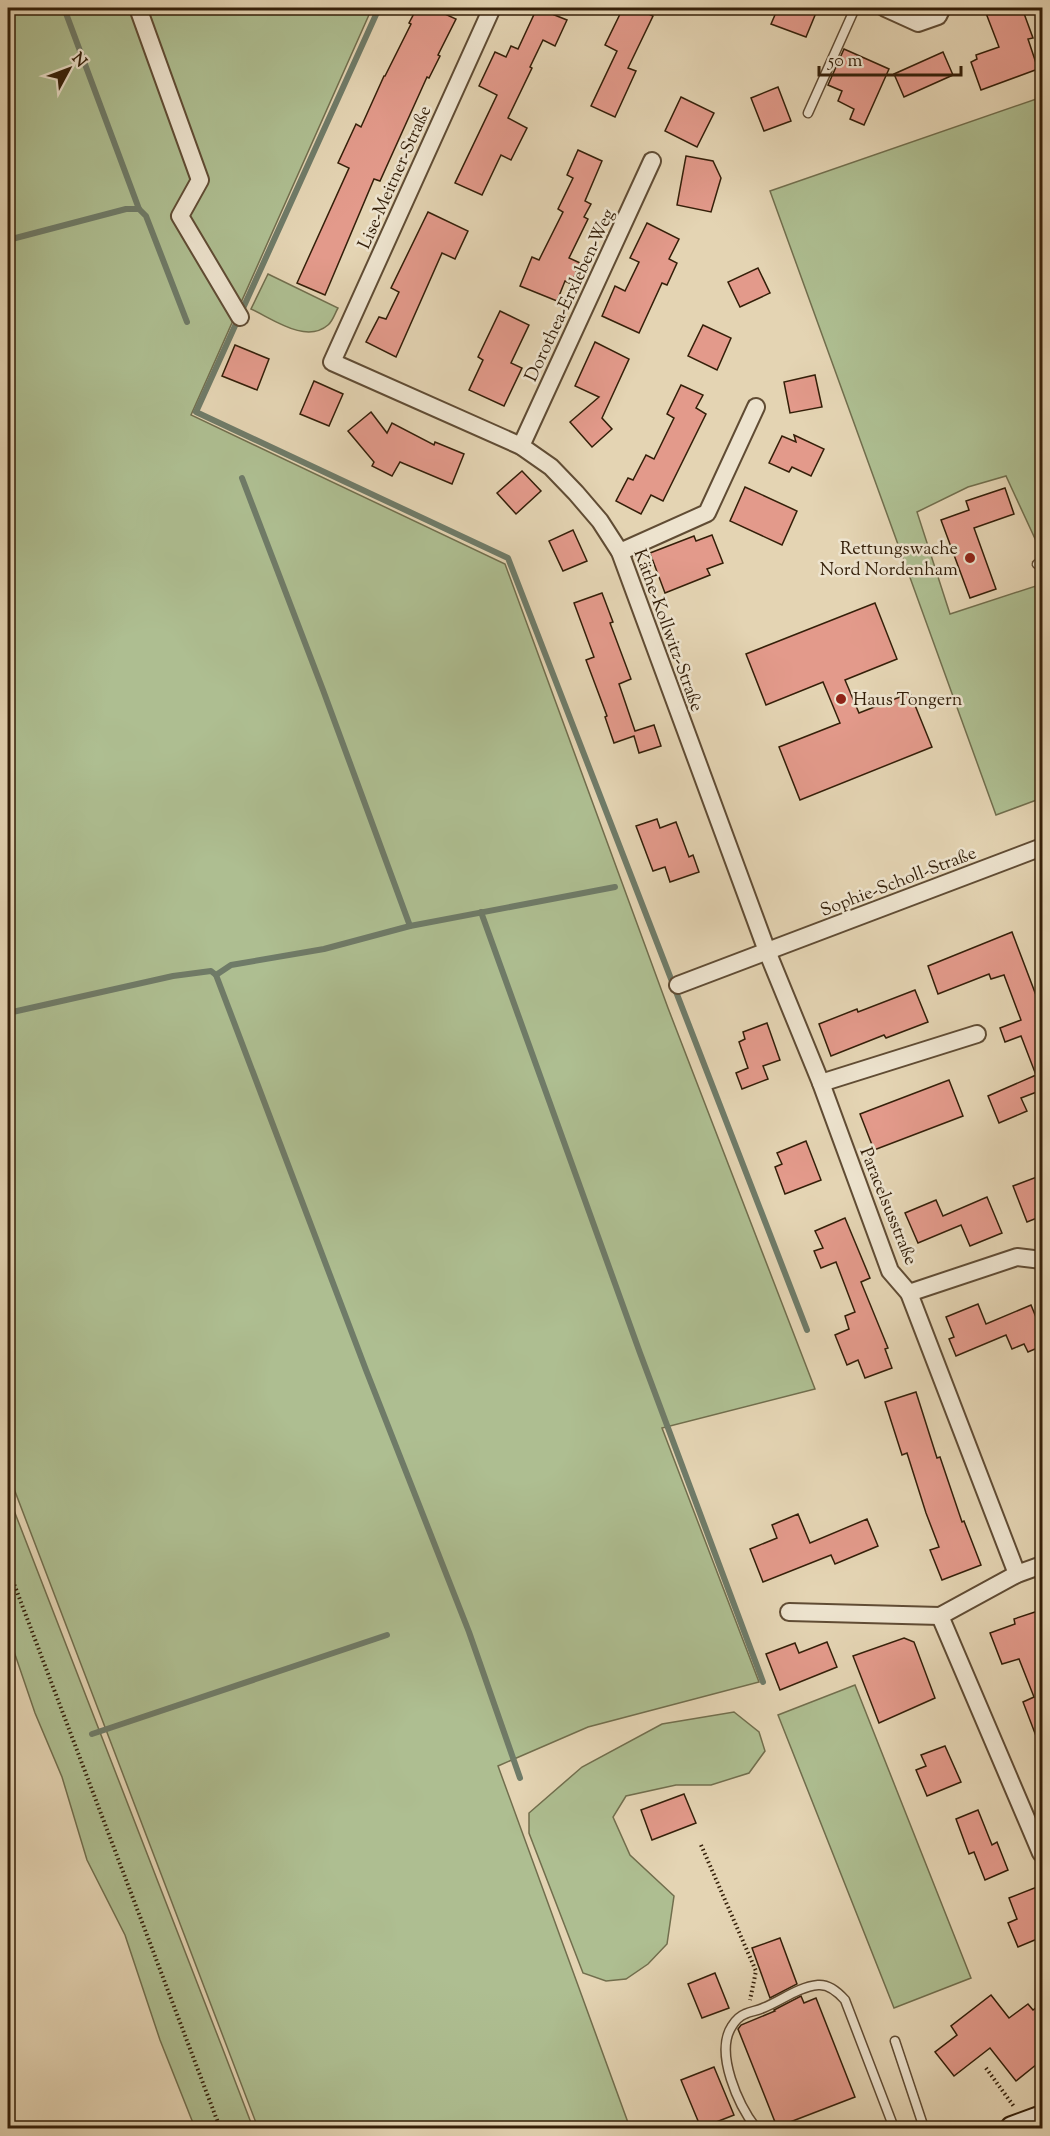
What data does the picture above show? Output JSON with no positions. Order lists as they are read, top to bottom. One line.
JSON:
{"streets":{"street":["Lise-Meitner-Straße","Dorothea-Erxleben-Weg","Käthe-Kollwitz-Straße","Sophie-Scholl-Straße","Paracelsusstraße"]},"crossings":[["Lise-Meitner-Straße","Käthe-Kollwitz-Straße"],["Dorothea-Erxleben-Weg","Käthe-Kollwitz-Straße"],["Käthe-Kollwitz-Straße","Sophie-Scholl-Straße"],["Käthe-Kollwitz-Straße","Paracelsusstraße"],["Sophie-Scholl-Straße","Paracelsusstraße"]],"places":["Rettungswache Nord Nordenham","Haus Tongern"],"scale_bar":"50 m","north":"top right"}
